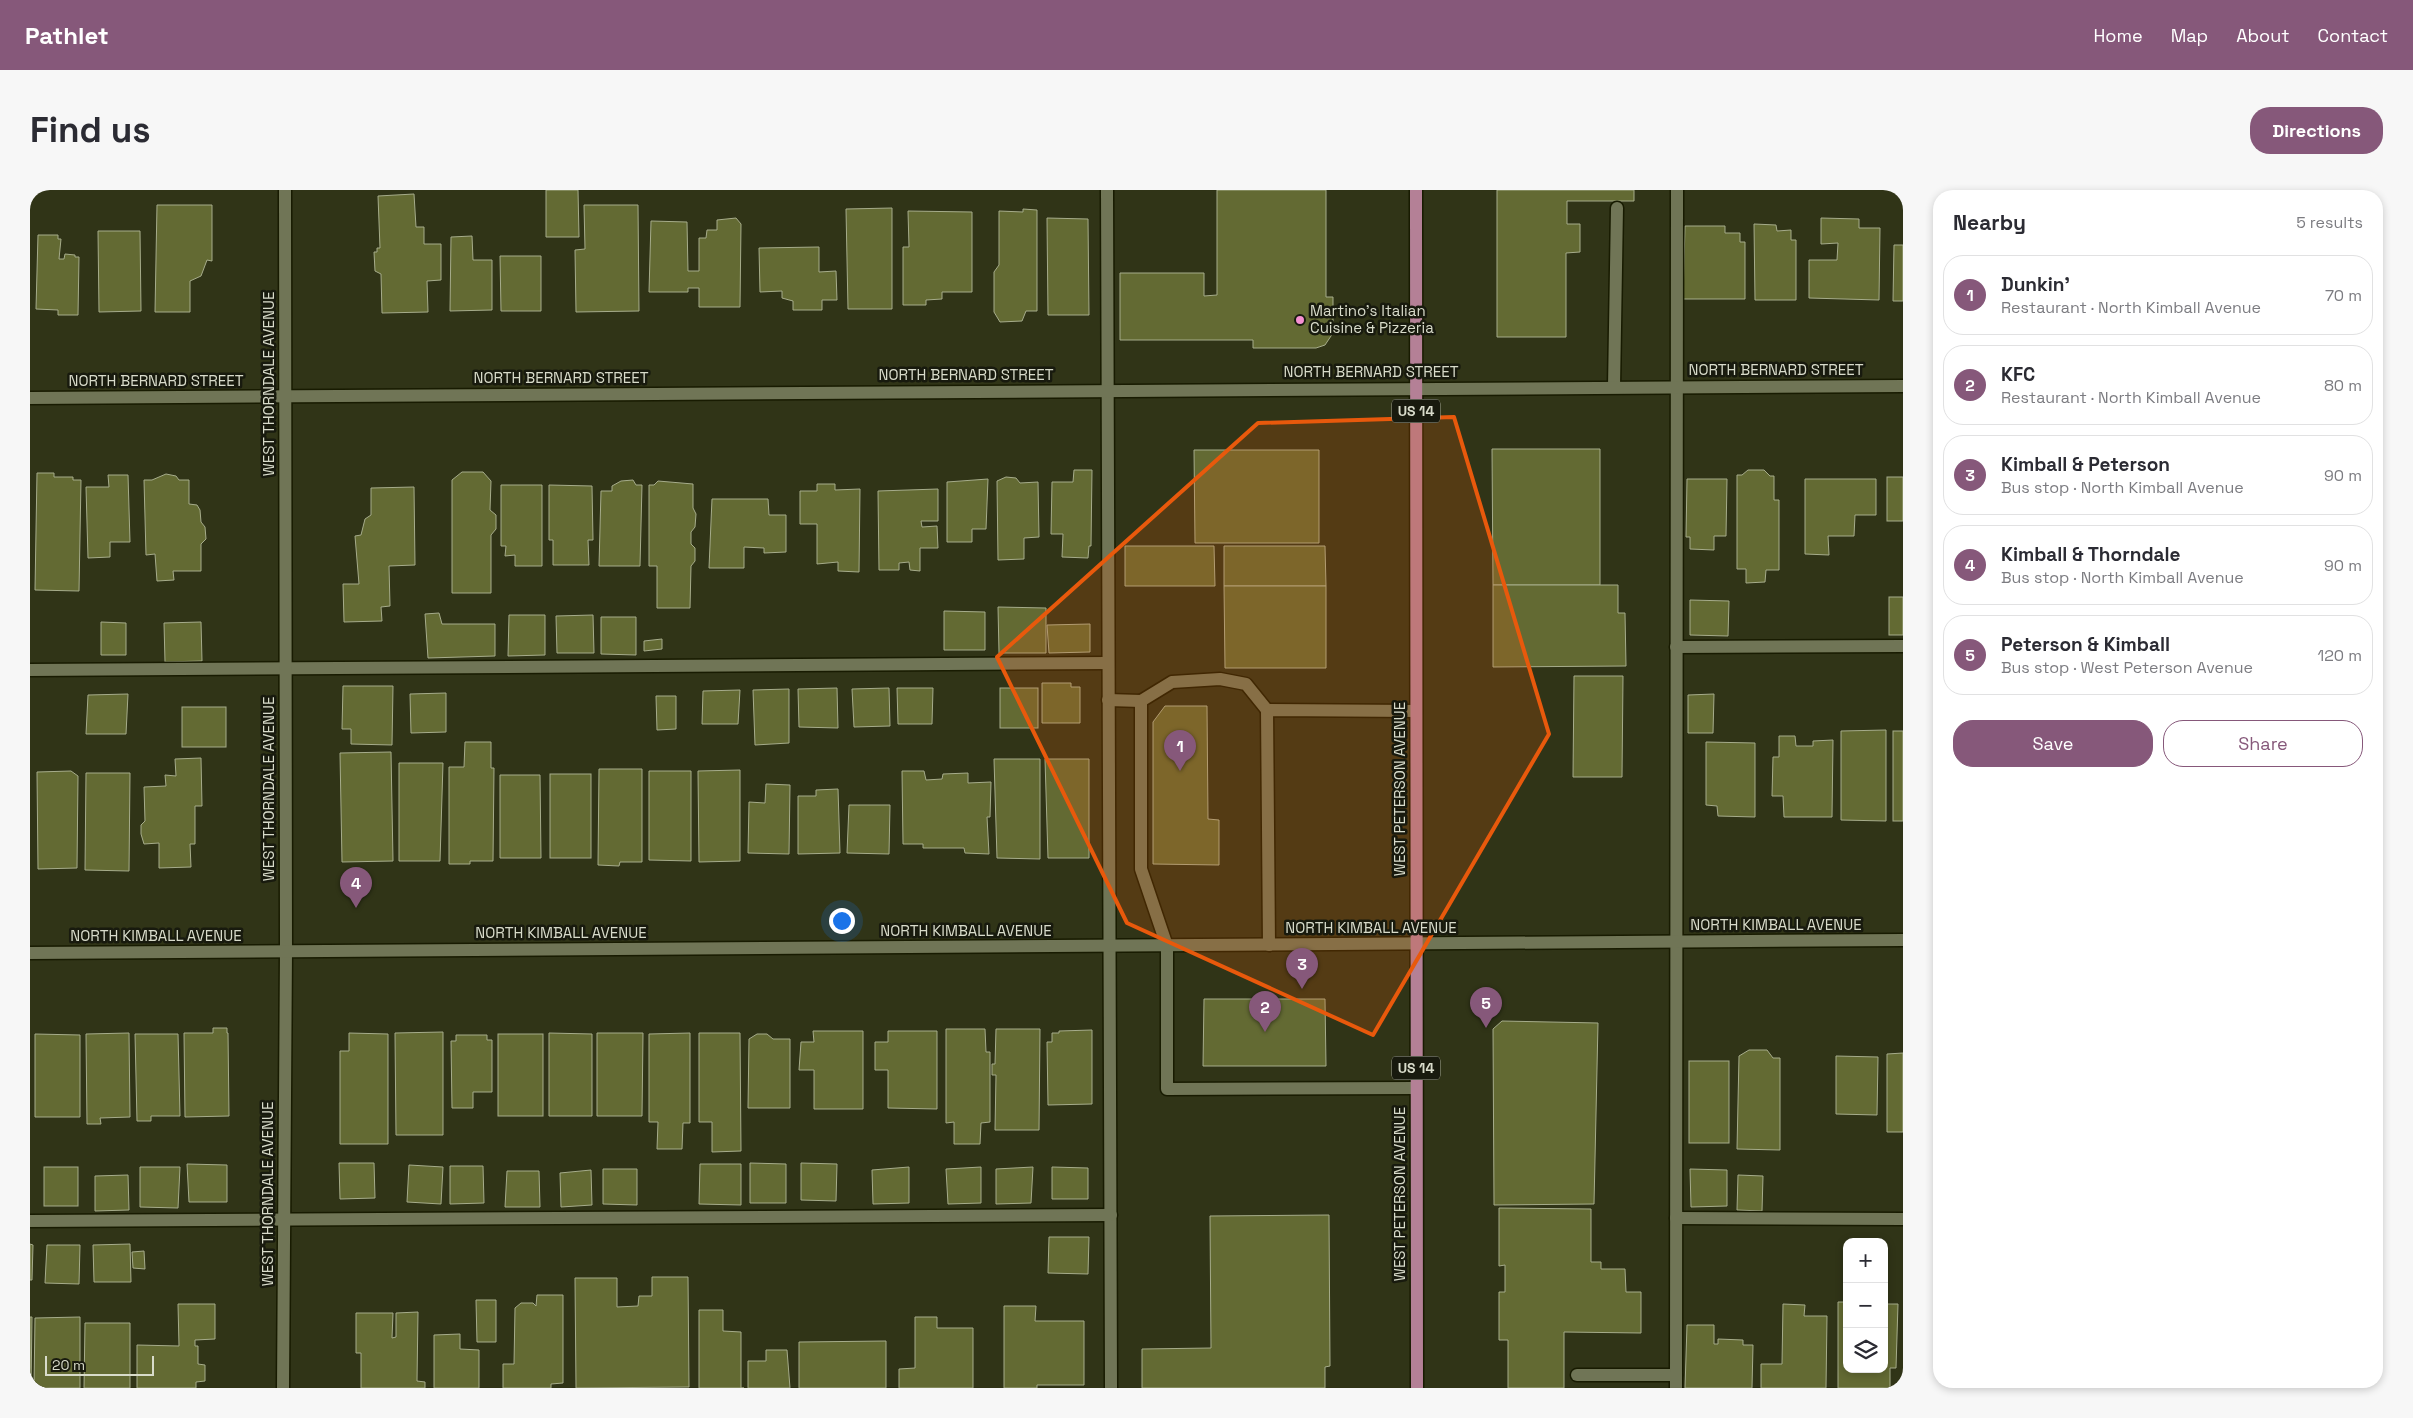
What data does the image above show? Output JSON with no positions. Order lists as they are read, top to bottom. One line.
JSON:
{"streets":{"main road":["US 14","WEST PETERSON AVENUE"],"street":["NORTH BERNARD STREET","WEST THORNDALE AVENUE","NORTH KIMBALL AVENUE"]},"crossings":[["NORTH BERNARD STREET","WEST THORNDALE AVENUE"],["NORTH BERNARD STREET","WEST PETERSON AVENUE"],["WEST THORNDALE AVENUE","NORTH KIMBALL AVENUE"],["WEST PETERSON AVENUE","NORTH KIMBALL AVENUE"]],"places":["Martino’s Italian Cuisine & Pizzeria"],"scale_bar":"20 m","page":{"header":"Pathlet","nav":["Home","Map","About","Contact"],"buttons":["Directions",["Save","Share"]],"title":"Find us","heading":["Nearby","5 results"],"list":[{"mark":"1","name":"Dunkin'","note":"Restaurant · North Kimball Avenue","value":"70 m"},{"mark":"2","name":"KFC","note":"Restaurant · North Kimball Avenue","value":"80 m"},{"mark":"3","name":"Kimball & Peterson","note":"Bus stop · North Kimball Avenue","value":"90 m"},{"mark":"4","name":"Kimball & Thorndale","note":"Bus stop · North Kimball Avenue","value":"90 m"},{"mark":"5","name":"Peterson & Kimball","note":"Bus stop · West Peterson Avenue","value":"120 m"}],"pins":["1","4","3","5","2"],"map_buttons":["+","−"],"scale":"20 m"}}
